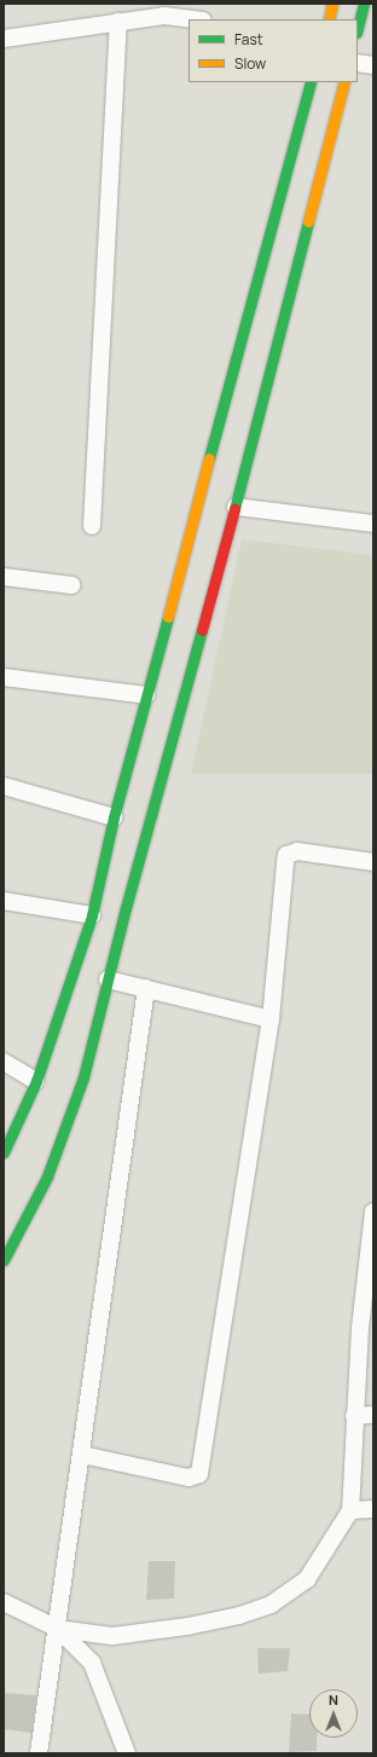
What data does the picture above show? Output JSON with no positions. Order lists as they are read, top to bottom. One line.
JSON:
{"legend":["Fast","Slow"],"north":"top"}
